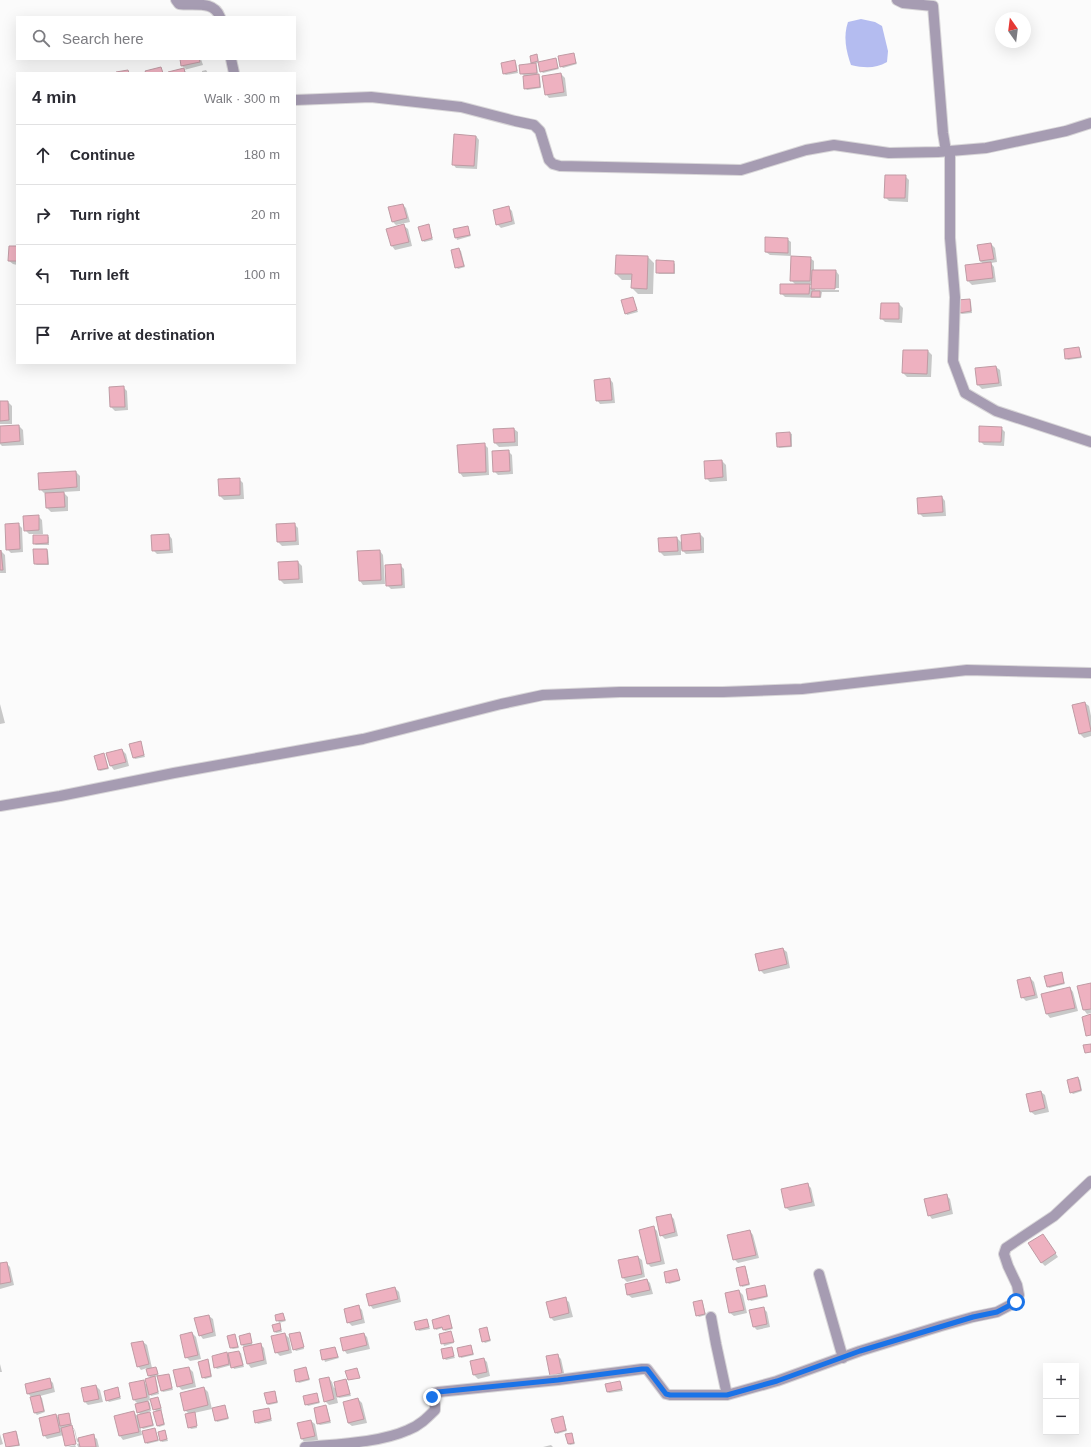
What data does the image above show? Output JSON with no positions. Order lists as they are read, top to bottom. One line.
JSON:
{"north":"top","page":{"search":"Search here","heading":["4 min","Walk · 300 m"],"list":[["Continue","180 m"],["Turn right","20 m"],["Turn left","100 m"],"Arrive at destination"],"map_buttons":["+","−"]}}
